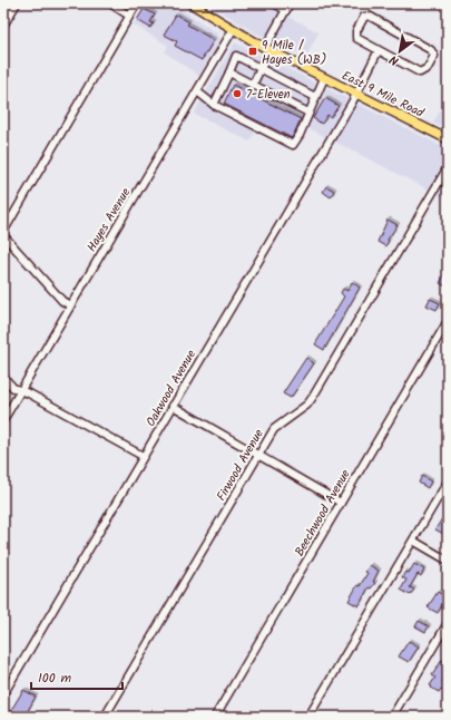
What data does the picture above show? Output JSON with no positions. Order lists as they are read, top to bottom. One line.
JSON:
{"streets":{"main road":["East 9 Mile Road"],"street":["Hayes Avenue","Oakwood Avenue","Firwood Avenue","Beechwood Avenue"]},"crossings":[["East 9 Mile Road","Hayes Avenue"],["East 9 Mile Road","Oakwood Avenue"]],"places":{"transit":["9 Mile / Hayes (WB)"],"other":["7-Eleven"]},"scale_bar":"100 m","north":"bottom left"}
